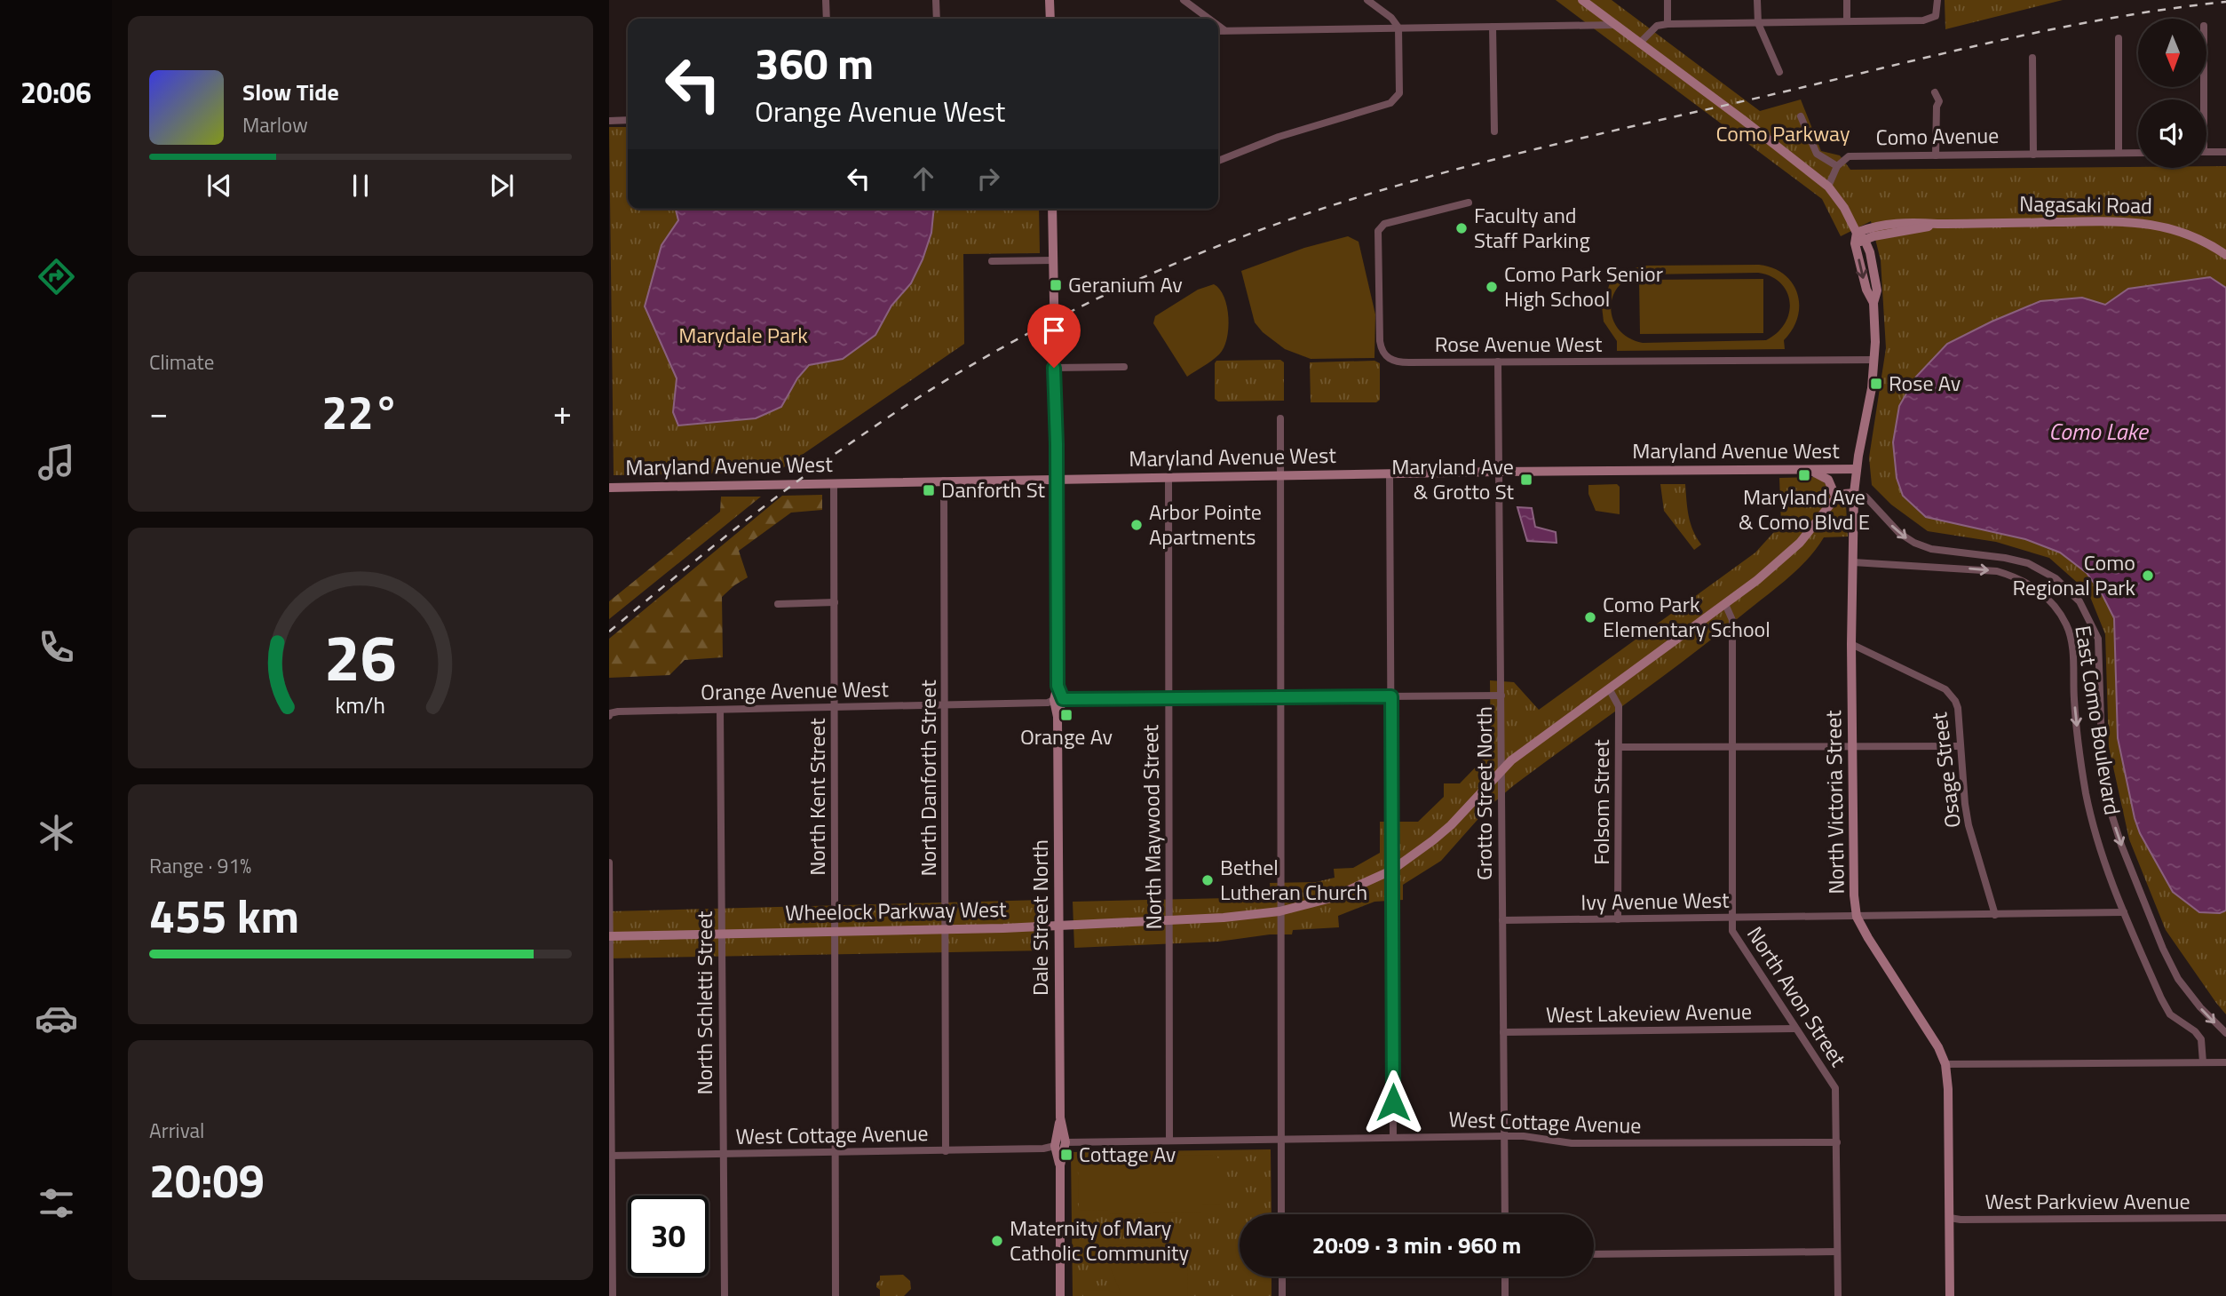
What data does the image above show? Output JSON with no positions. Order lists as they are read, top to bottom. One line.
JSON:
{"streets":{"street":["Como Avenue","Nagasaki Road","Rose Avenue West","Maryland Avenue West","Orange Avenue West","East Como Boulevard","Osage Street","North Danforth Street","Grotto Street North","North Kent Street","Folsom Street","North Victoria Street","North Maywood Street","Ivy Avenue West","Wheelock Parkway West","Dale Street North","North Avon Street","North Schletti Street","West Lakeview Avenue","West Cottage Avenue","West Parkview Avenue"]},"crossings":[["Rose Avenue West","Grotto Street North"],["Maryland Avenue West","North Danforth Street"],["Maryland Avenue West","Grotto Street North"],["Maryland Avenue West","North Kent Street"],["Maryland Avenue West","North Victoria Street"],["Maryland Avenue West","North Maywood Street"],["Maryland Avenue West","Dale Street North"],["Orange Avenue West","North Danforth Street"],["Orange Avenue West","Grotto Street North"],["Orange Avenue West","North Kent Street"],["Orange Avenue West","North Maywood Street"],["Orange Avenue West","Dale Street North"],["Orange Avenue West","North Schletti Street"],["East Como Boulevard","North Victoria Street"],["East Como Boulevard","Ivy Avenue West"],["Osage Street","North Victoria Street"],["Osage Street","Ivy Avenue West"],["North Danforth Street","Wheelock Parkway West"],["North Danforth Street","West Cottage Avenue"],["Grotto Street North","Ivy Avenue West"],["Grotto Street North","Wheelock Parkway West"],["Grotto Street North","West Lakeview Avenue"],["Grotto Street North","West Cottage Avenue"],["North Kent Street","Wheelock Parkway West"],["North Kent Street","West Cottage Avenue"],["Folsom Street","Ivy Avenue West"],["Folsom Street","Wheelock Parkway West"],["North Victoria Street","Ivy Avenue West"],["North Victoria Street","West Parkview Avenue"],["North Maywood Street","Wheelock Parkway West"],["North Maywood Street","West Cottage Avenue"],["Ivy Avenue West","North Avon Street"],["Wheelock Parkway West","Dale Street North"],["Wheelock Parkway West","North Avon Street"],["Wheelock Parkway West","North Schletti Street"],["Dale Street North","West Cottage Avenue"],["North Avon Street","West Lakeview Avenue"],["North Avon Street","West Cottage Avenue"],["North Schletti Street","West Cottage Avenue"]],"one_way":["East Como Boulevard"],"water":["Como Lake"],"parks":["Como Parkway","Marydale Park"],"places":{"other":["Faculty and Staff Parking","Como Park Senior High School","Arbor Pointe Apartments","Como Regional Park","Como Park Elementary School","Bethel Lutheran Church","Maternity of Mary Catholic Community"],"transit":["Geranium Av","Rose Av","Maryland Ave & Como Blvd E","Maryland Ave & Grotto St","Danforth St","Orange Av","Cottage Av"]},"north":"bottom","page":{"tabs":"20:06","turn":["360 m","Orange Avenue West"],"song":["Slow Tide","Marlow"],"tile":["Climate",["Range · 91%","455 km"],["Arrival","20:09"]],"heat":["−","22°","+"],"limit":"30","trip":"20:09 · 3 min · 960 m","gauge":["26","km/h"]}}
